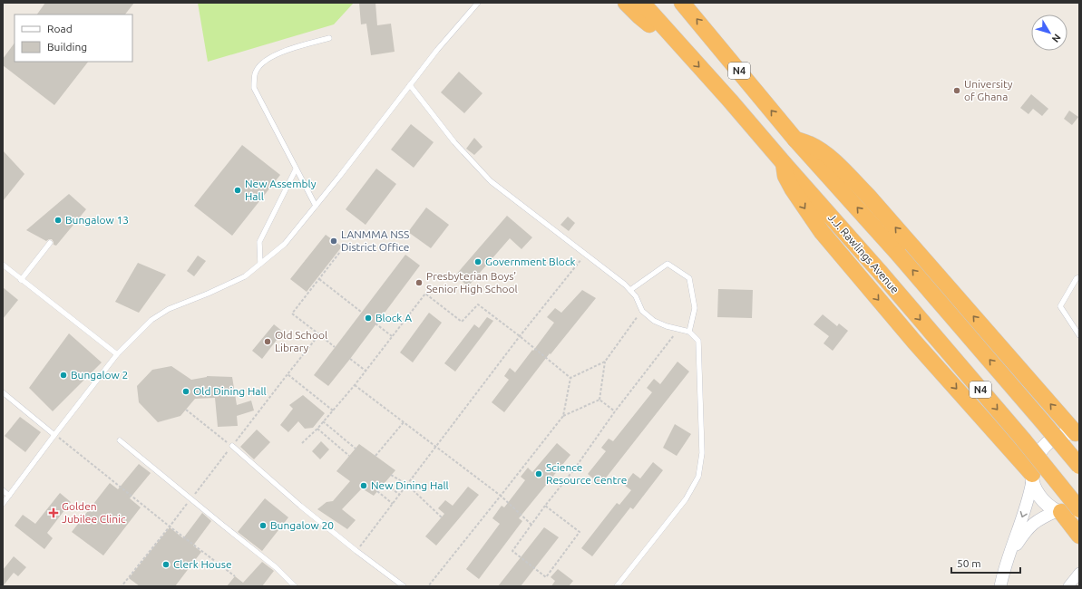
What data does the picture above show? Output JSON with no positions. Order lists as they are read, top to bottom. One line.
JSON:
{"streets":{"highway":["N4","J.J. Rawlings Avenue"]},"places":{"other":["University of Ghana","New Assembly Hall","Bungalow 13","LANMMA NSS District Office","Government Block","Presbyterian Boys' Senior High School","Block A","Old School Library","Bungalow 2","Old Dining Hall","Science Resource Centre","New Dining Hall","Bungalow 20","Clerk House"],"health":["Golden Jubilee Clinic"]},"legend":["Road","Building"],"scale_bar":"50 m","north":"bottom right"}
